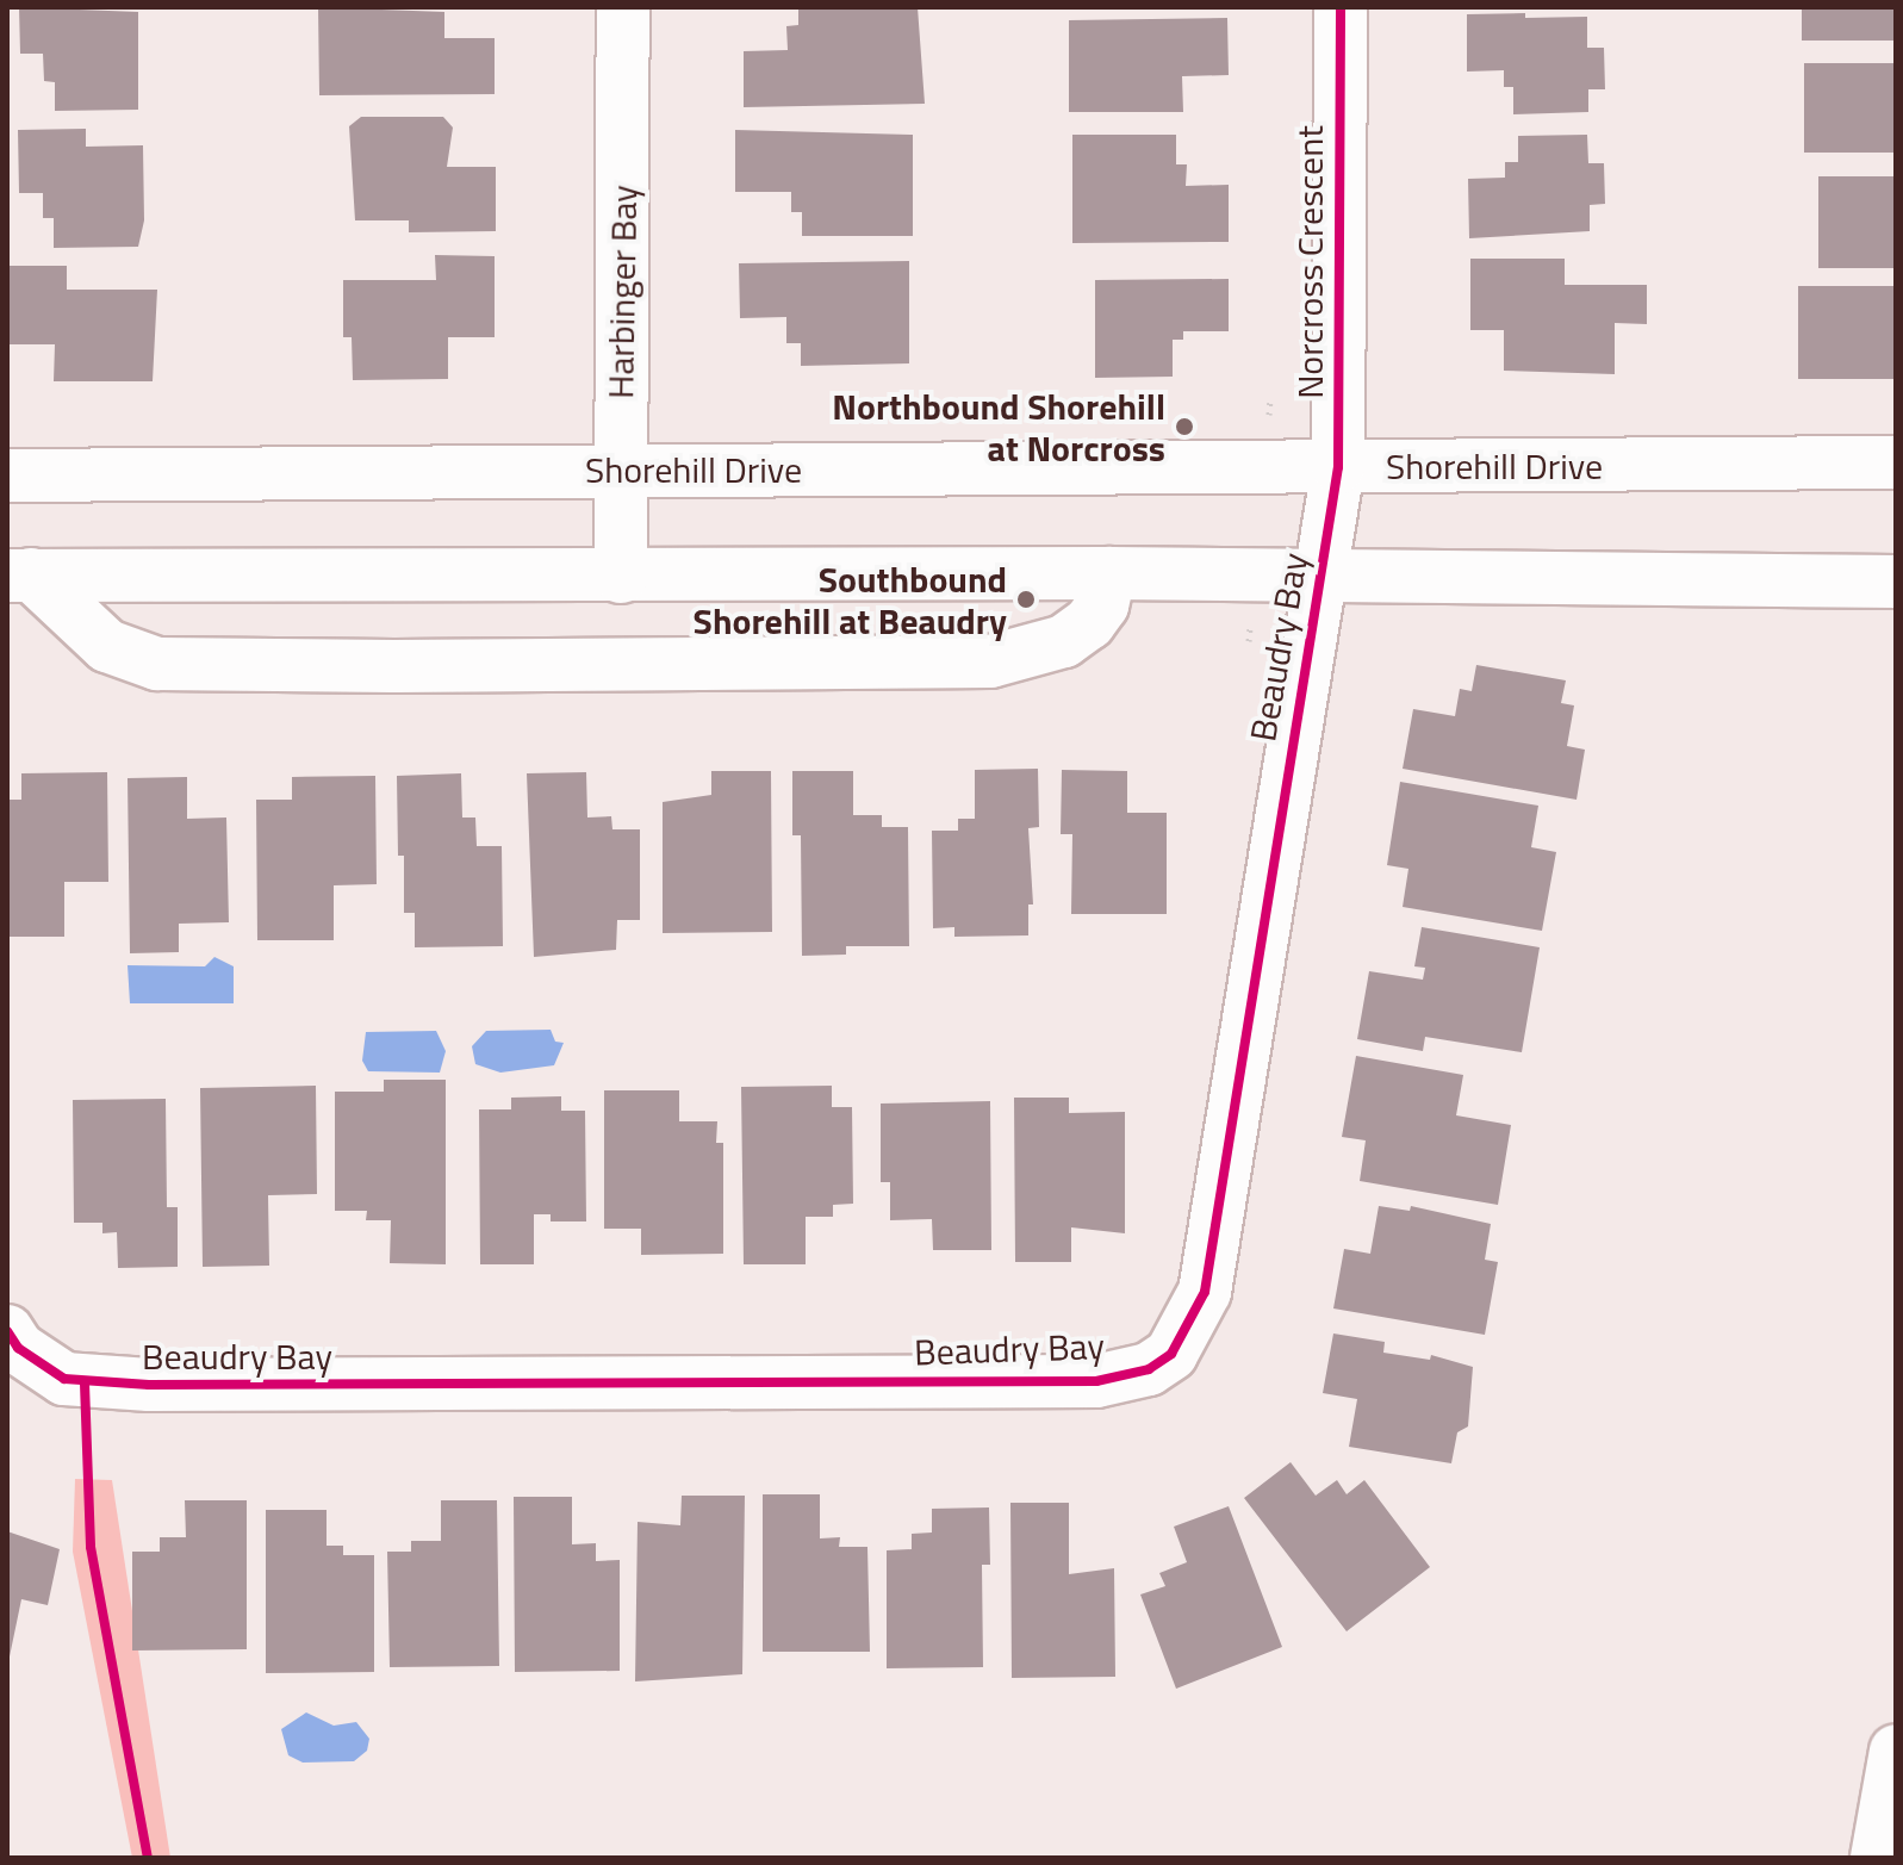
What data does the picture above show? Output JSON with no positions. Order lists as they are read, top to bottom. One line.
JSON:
{"streets":{"street":["Norcross Crescent","Harbinger Bay","Shorehill Drive","Beaudry Bay"]},"crossings":[["Norcross Crescent","Shorehill Drive"],["Norcross Crescent","Beaudry Bay"],["Harbinger Bay","Shorehill Drive"]],"places":["Northbound Shorehill at Norcross","Southbound Shorehill at Beaudry"]}
